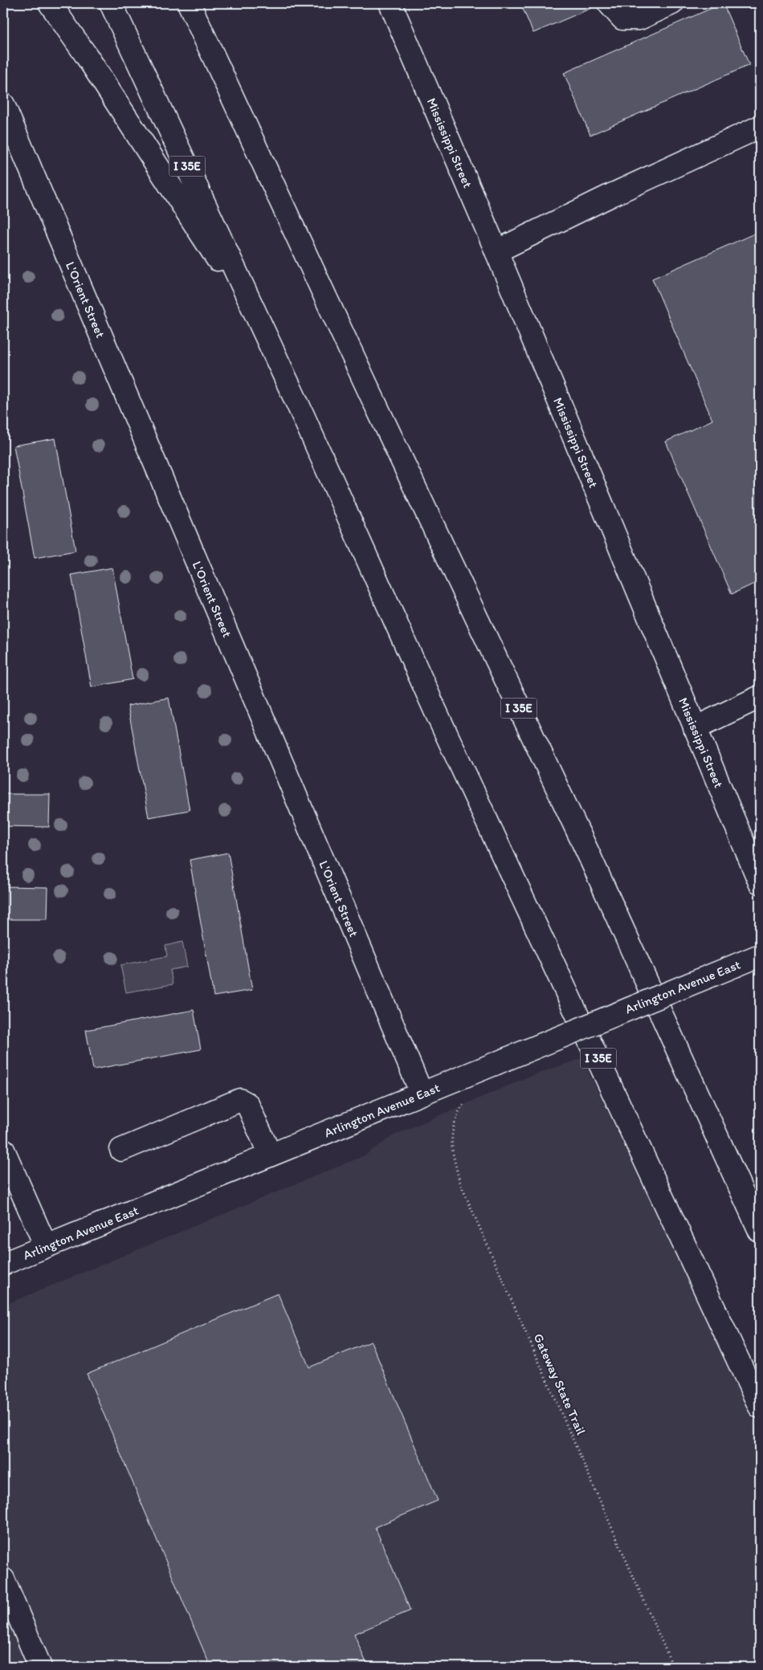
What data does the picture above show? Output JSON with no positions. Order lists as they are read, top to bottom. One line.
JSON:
{"streets":{"main road":["Mississippi Street","I 35E","L'Orient Street","Arlington Avenue East"],"path":["Gateway State Trail"]},"crossings":[["L'Orient Street","Arlington Avenue East"]]}
